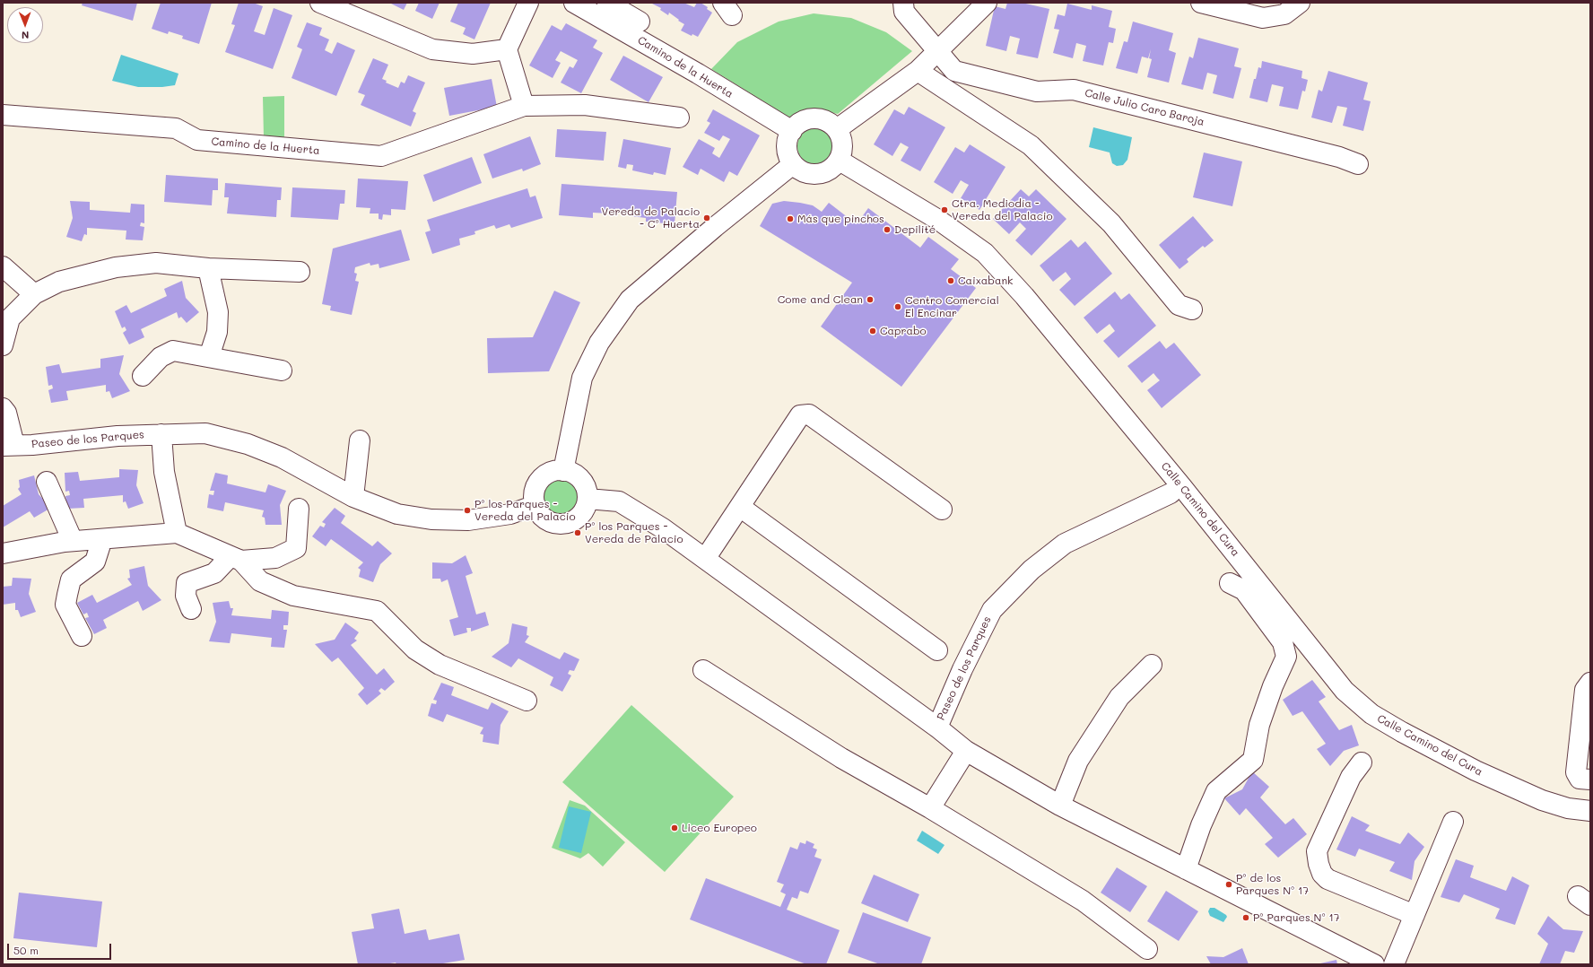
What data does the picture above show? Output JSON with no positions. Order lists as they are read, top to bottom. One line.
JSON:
{"streets":{"street":["Camino de la Huerta","Calle Julio Caro Baroja","Paseo de los Parques","Calle Camino del Cura"]},"crossings":[["Camino de la Huerta","Calle Camino del Cura"]],"places":["Ctra. Mediodía - Vereda del Palacio","Vereda de Palacio - Cº Huerta","Más que pinchos","Depilité","Caixabank","Come and Clean","Centro Comercial El Encinar","Caprabo","Pº los Parques - Vereda del Palacio","Pº los Parques - Vereda de Palacio","Liceo Europeo","Pº de los Parques Nº 17","Pº Parques Nº 17"],"scale_bar":"50 m","north":"bottom"}
